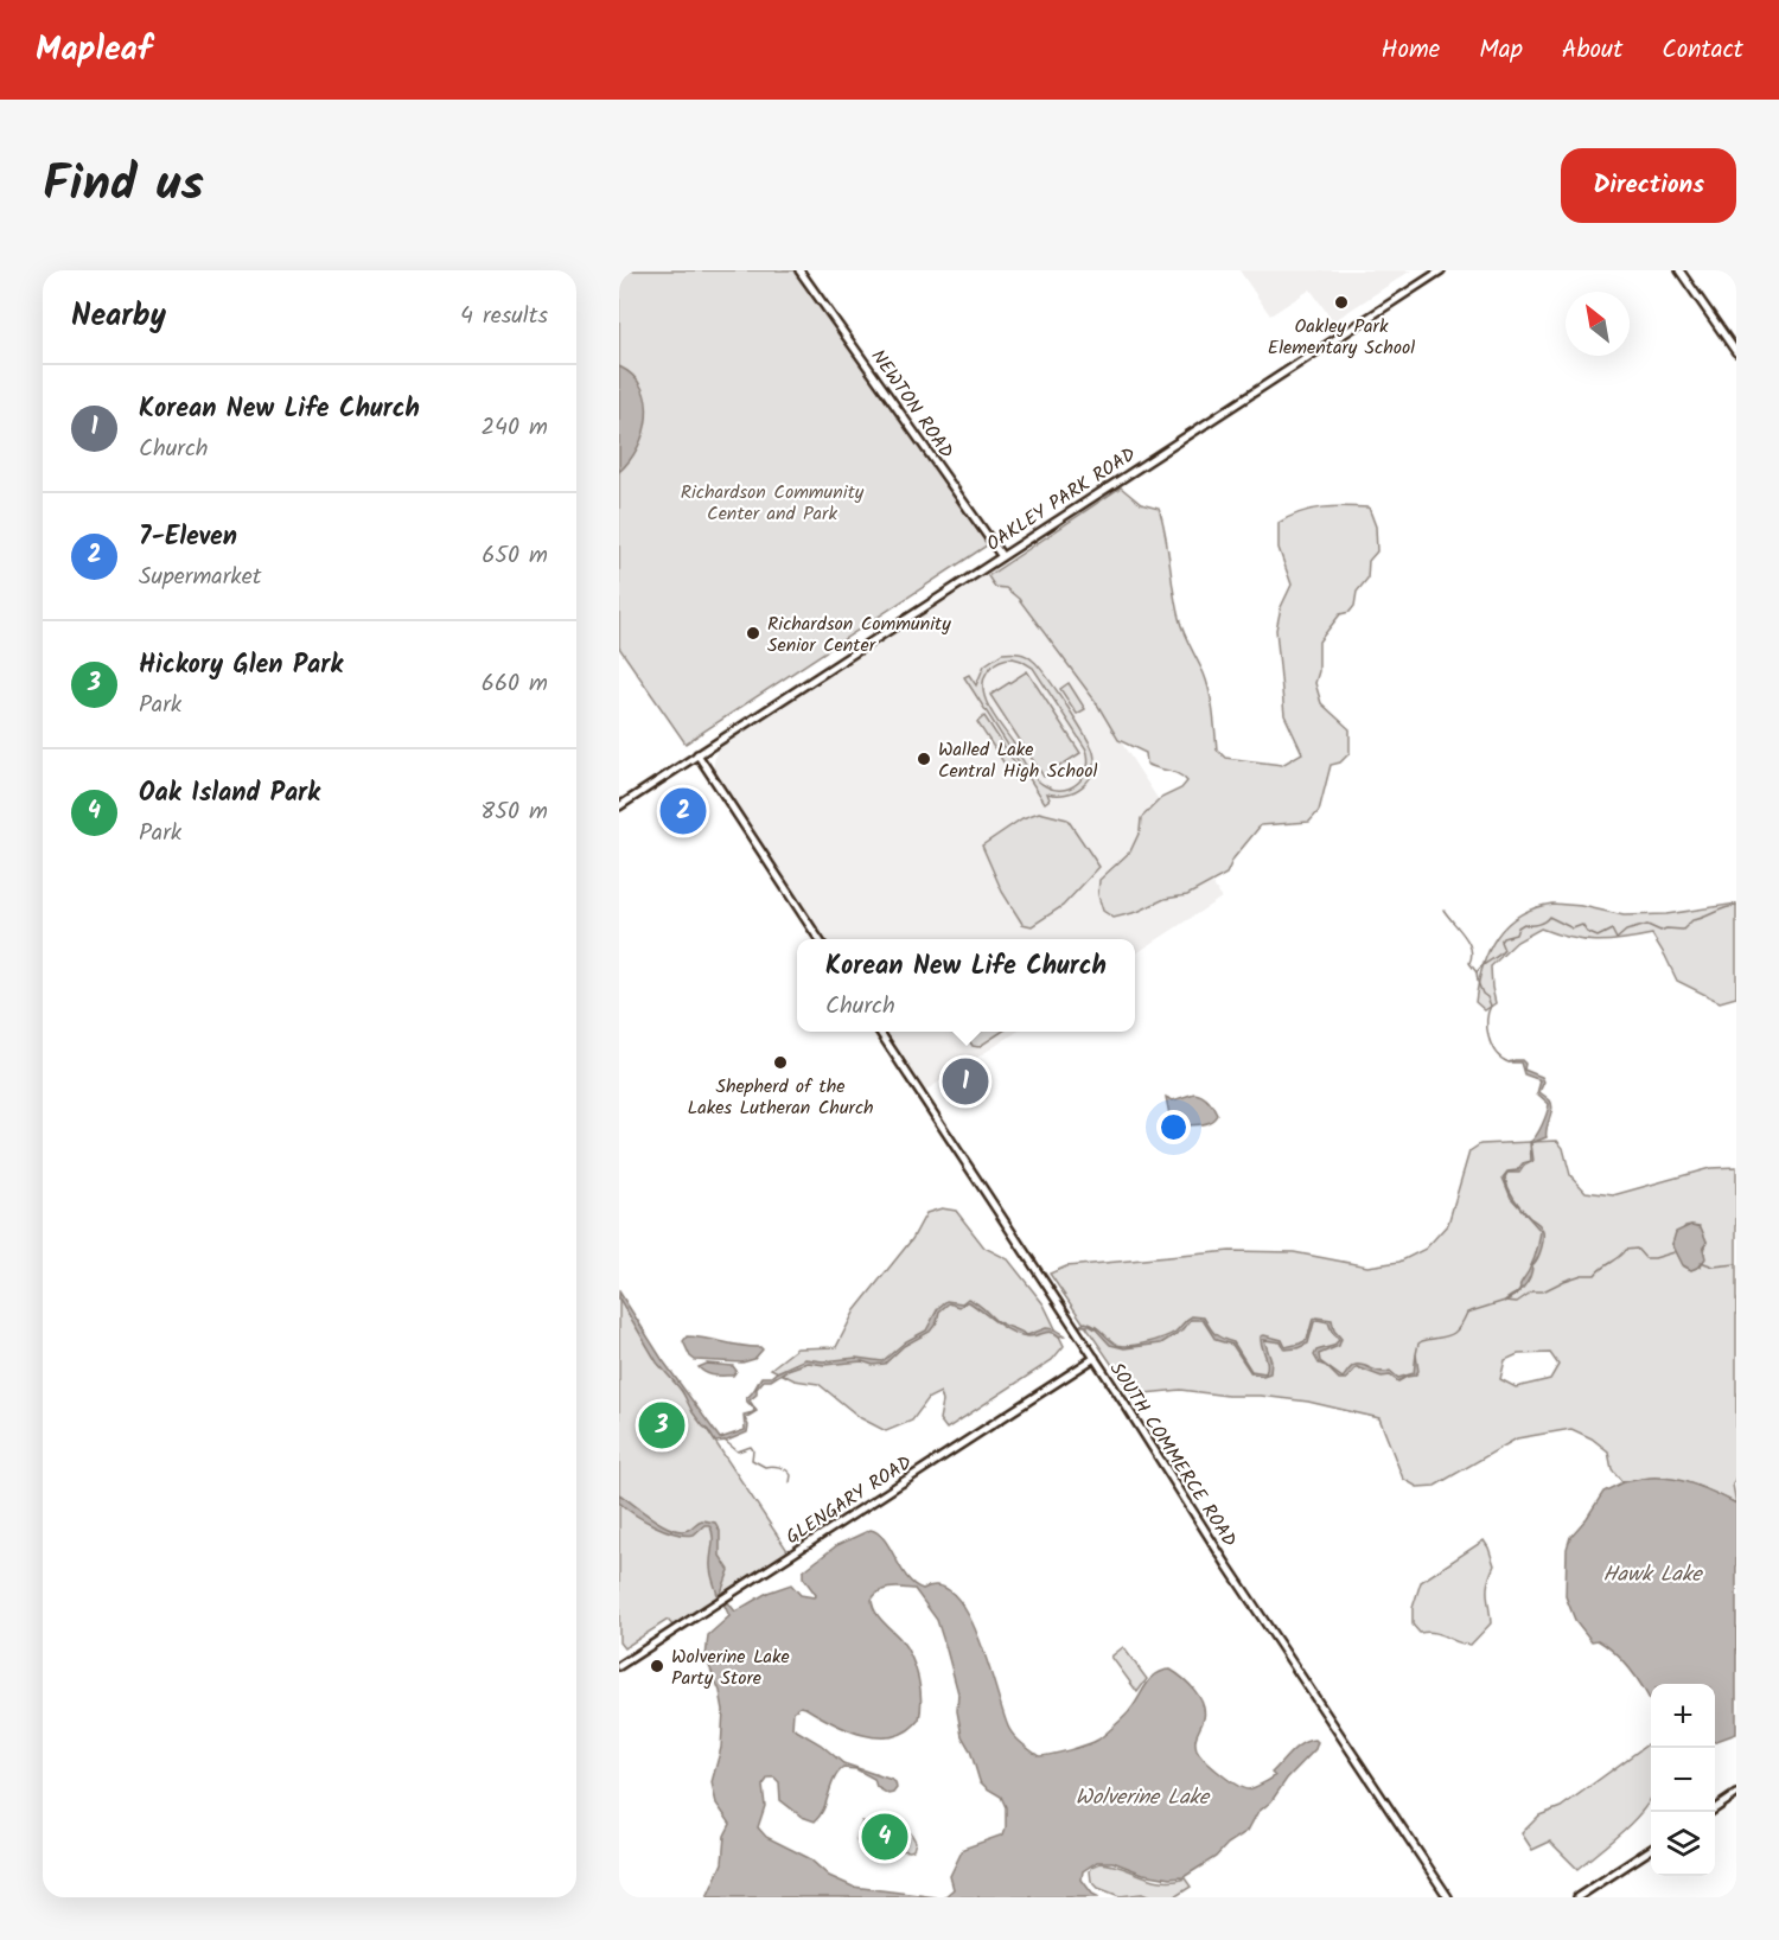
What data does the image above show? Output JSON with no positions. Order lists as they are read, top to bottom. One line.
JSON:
{"streets":{"street":["NEWTON ROAD","OAKLEY PARK ROAD","SOUTH COMMERCE ROAD","GLENGARY ROAD"]},"crossings":[["NEWTON ROAD","OAKLEY PARK ROAD"],["SOUTH COMMERCE ROAD","GLENGARY ROAD"]],"water":["Hawk Lake","Wolverine Lake"],"parks":["Richardson Community Center and Park"],"places":["Oakley Park Elementary School","Richardson Community Senior Center","Walled Lake Central High School","Shepherd of the Lakes Lutheran Church","Wolverine Lake Party Store"],"north":"top left","page":{"header":"Mapleaf","nav":["Home","Map","About","Contact"],"title":"Find us","buttons":"Directions","heading":["Nearby","4 results"],"list":[{"mark":"1","name":"Korean New Life Church","note":"Church","value":"240 m"},{"mark":"2","name":"7-Eleven","note":"Supermarket","value":"650 m"},{"mark":"3","name":"Hickory Glen Park","note":"Park","value":"660 m"},{"mark":"4","name":"Oak Island Park","note":"Park","value":"850 m"}],"pins":["2","1","3","4"],"popup":["Korean New Life Church","Church"],"map_buttons":["+","−"]}}
